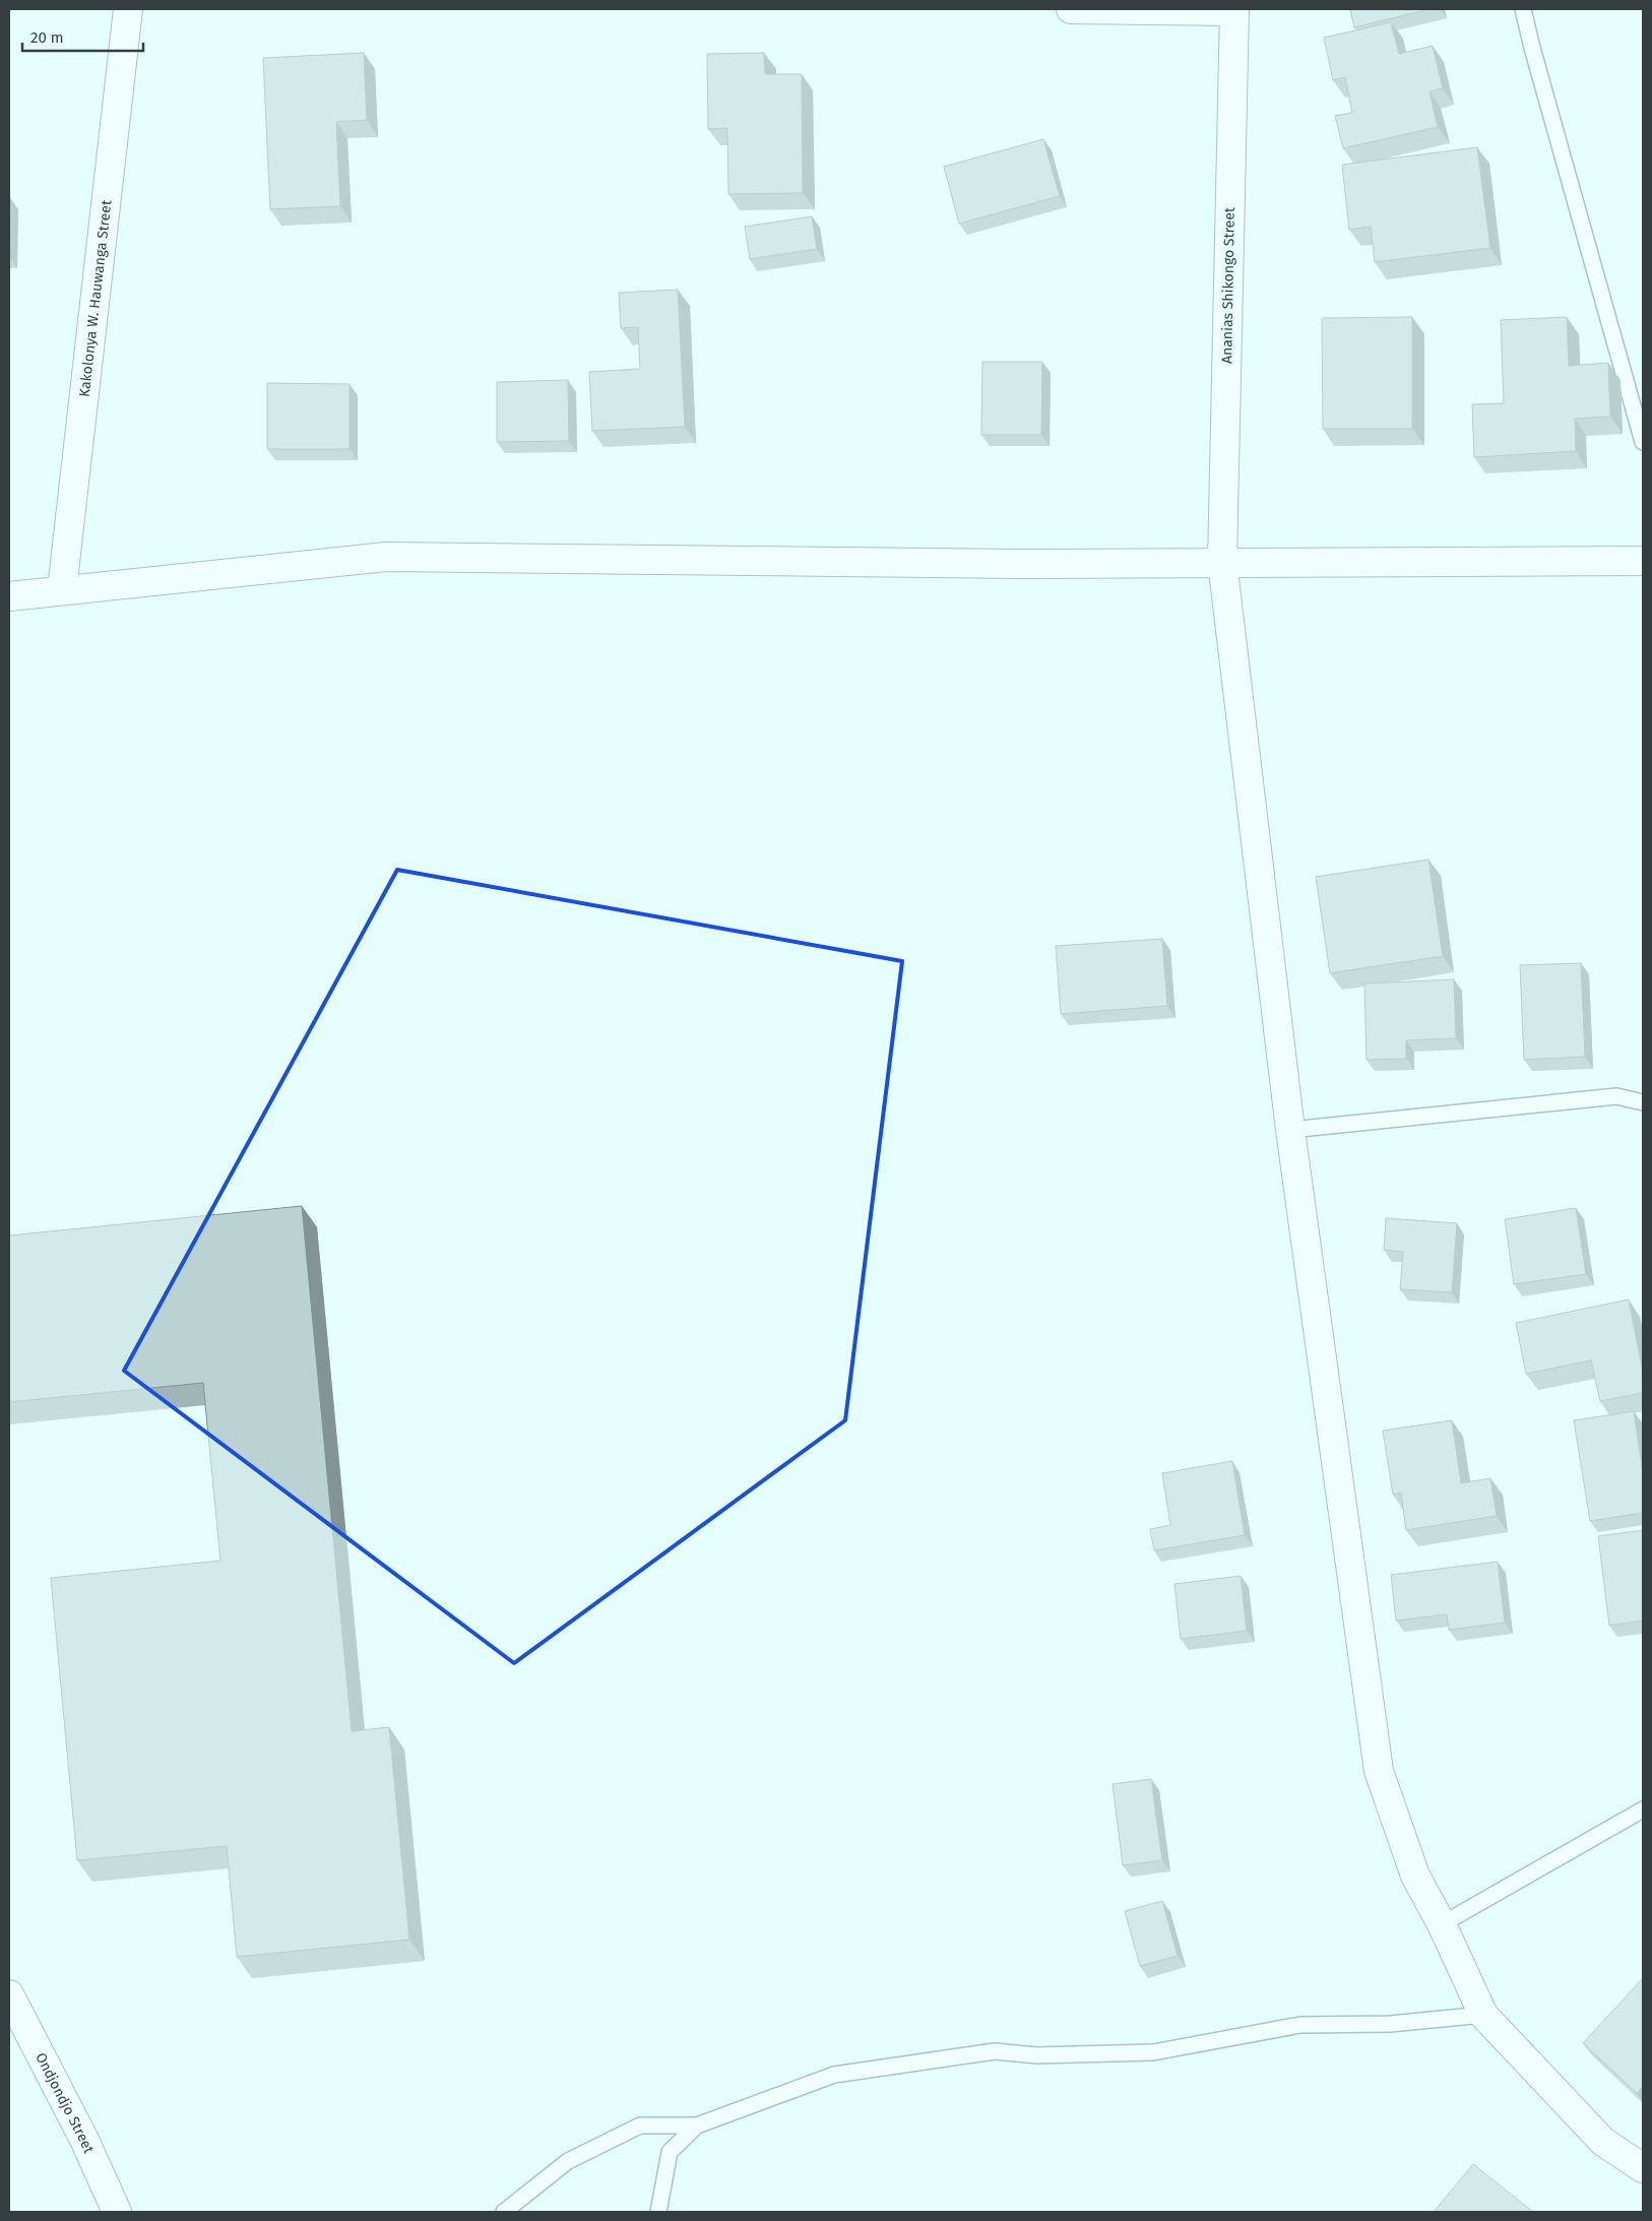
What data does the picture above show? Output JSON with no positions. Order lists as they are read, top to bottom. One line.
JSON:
{"streets":{"street":["Ananias Shikongo Street","Kakolonya W. Hauwanga Street","Ondjondjo Street"]},"scale_bar":"20 m"}
